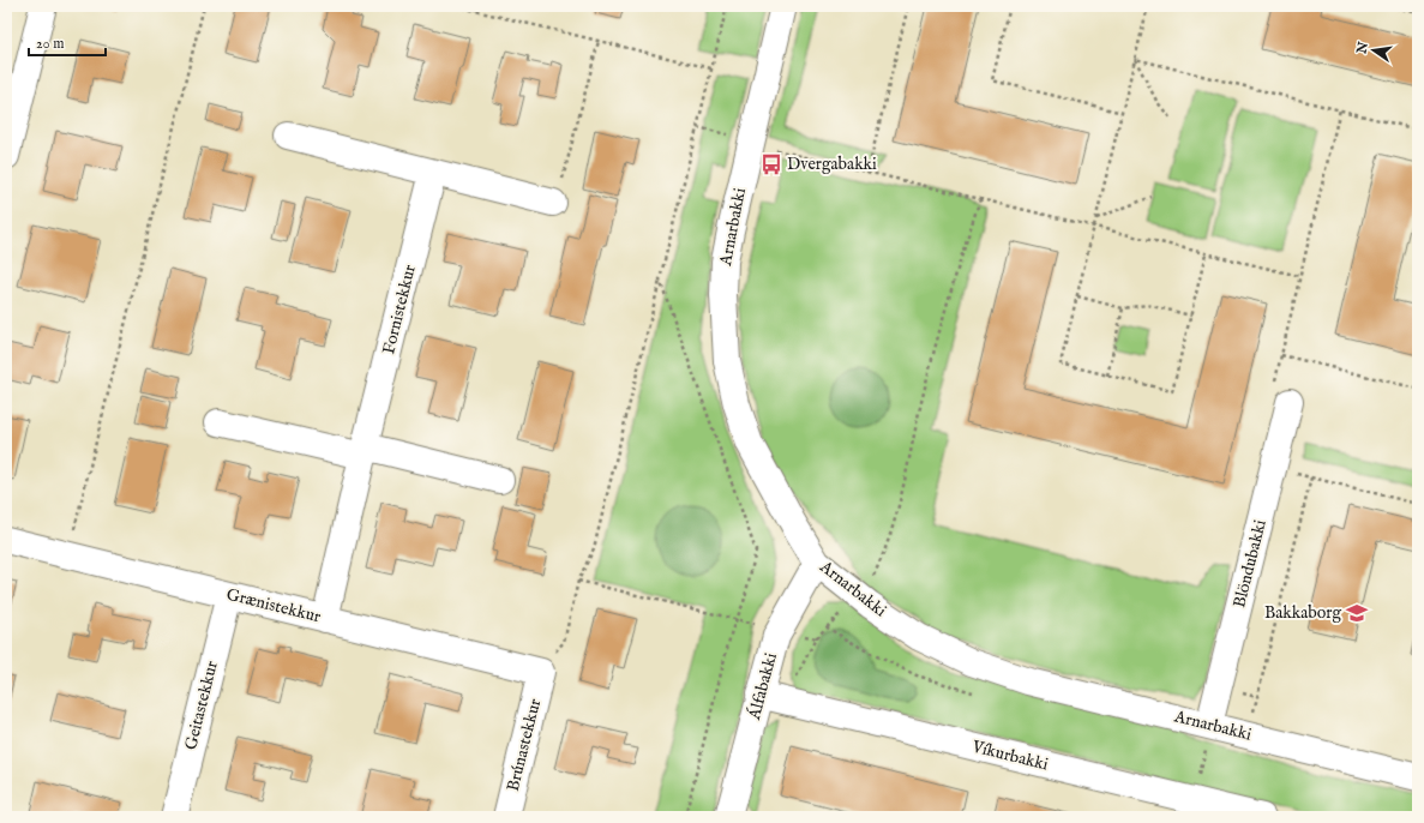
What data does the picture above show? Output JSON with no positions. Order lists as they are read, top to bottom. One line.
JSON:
{"streets":{"street":["Arnarbakki","Fornistekkur","Blöndubakki","Grænistekkur","Álfabakki","Geitastekkur","Brúnastekkur","Víkurbakki"]},"crossings":[["Arnarbakki","Blöndubakki"],["Arnarbakki","Álfabakki"],["Fornistekkur","Grænistekkur"],["Grænistekkur","Geitastekkur"],["Grænistekkur","Brúnastekkur"],["Álfabakki","Víkurbakki"]],"places":{"bus stop":["Dvergabakki"],"school or university":["Bakkaborg"]},"scale_bar":"20 m","north":"left"}
